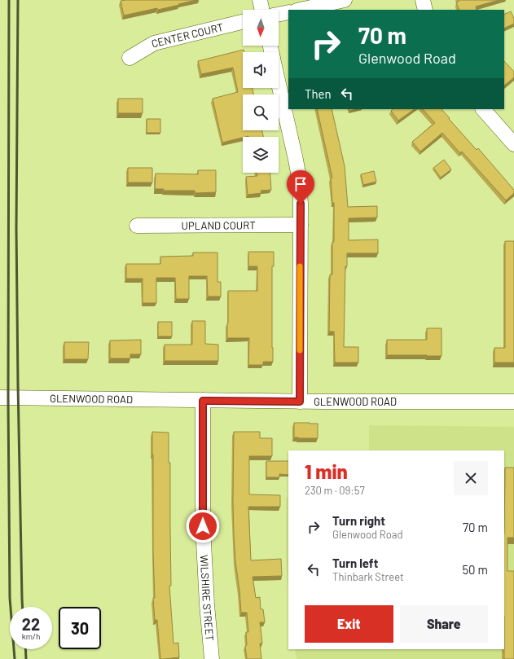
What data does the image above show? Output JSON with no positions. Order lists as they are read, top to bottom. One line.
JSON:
{"streets":{"street":["CENTER COURT","UPLAND COURT","GLENWOOD ROAD","WILSHIRE STREET"]},"crossings":[["GLENWOOD ROAD","WILSHIRE STREET"]],"north":"bottom","page":{"turn":["70 m","Glenwood Road"],"then":"Then","heading":["1 min","230 m · 09:57"],"list":[{"name":"Turn right","note":"Glenwood Road","value":"70 m"},{"name":"Turn left","note":"Thinbark Street","value":"50 m"}],"buttons":["Exit","Share"],"speed":"22 km/h","limit":"30"}}
